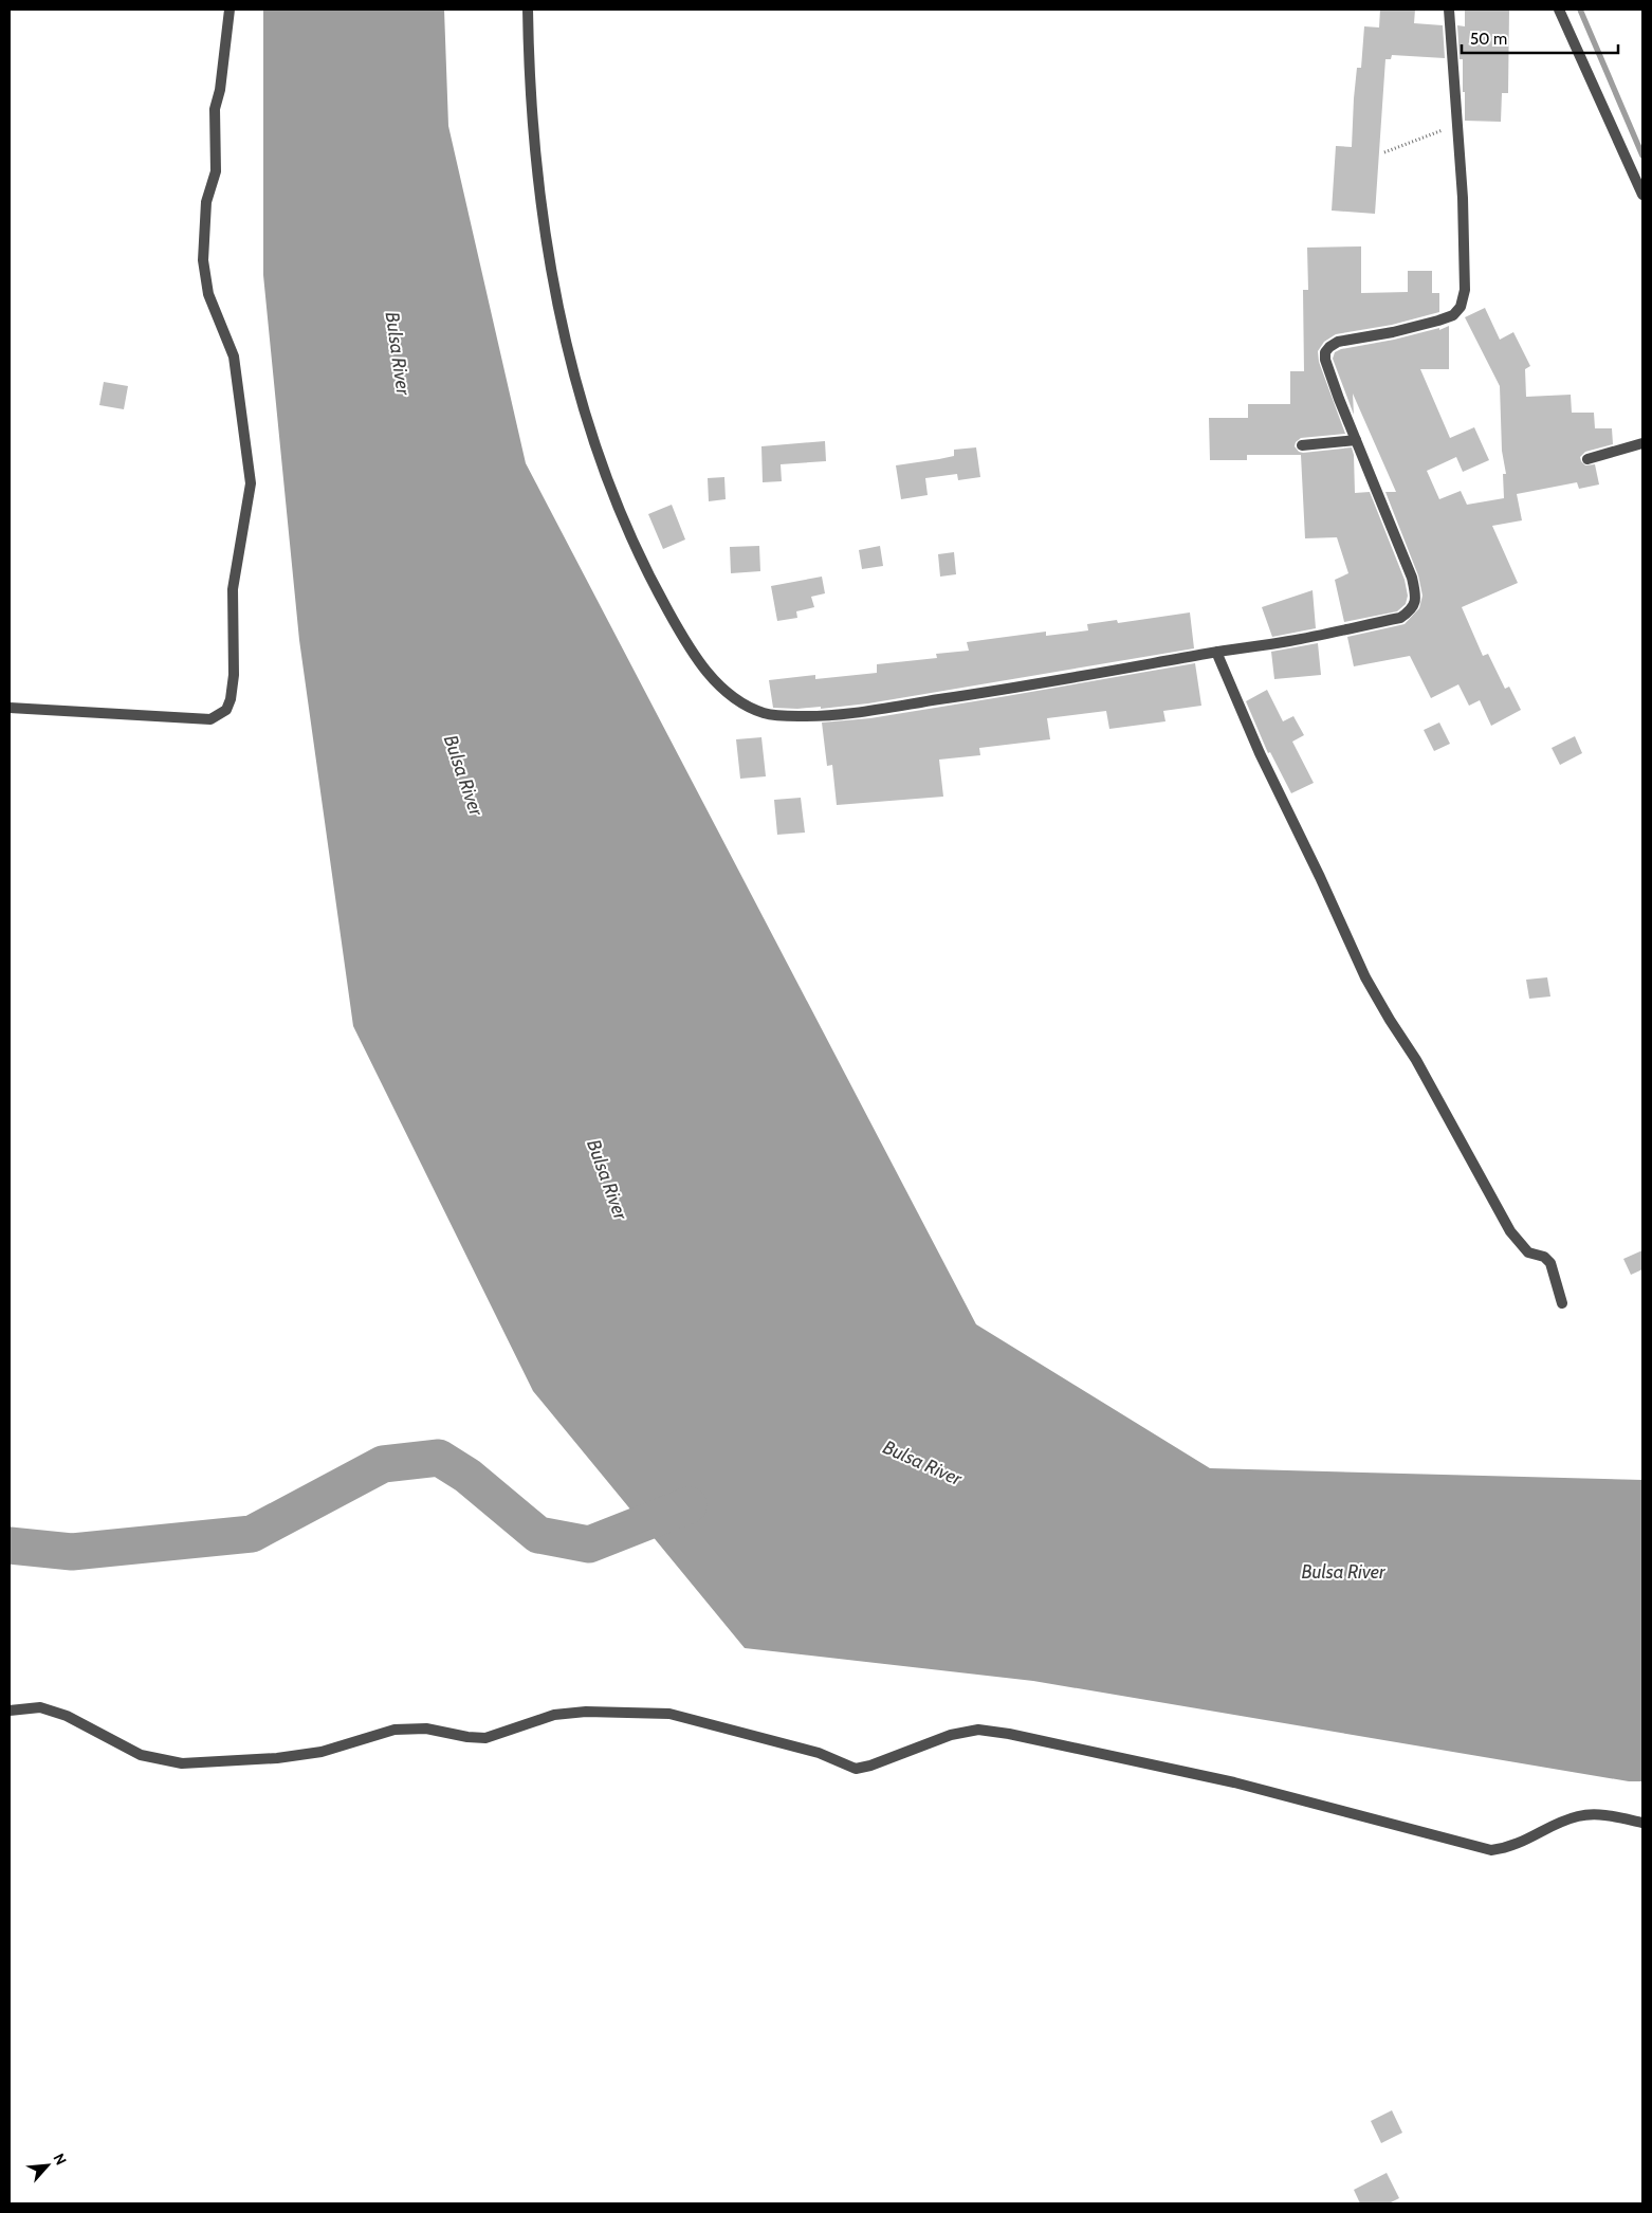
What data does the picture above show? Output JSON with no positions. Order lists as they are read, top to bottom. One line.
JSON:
{"water":["Bulsa River"],"scale_bar":"50 m","north":"top right"}
